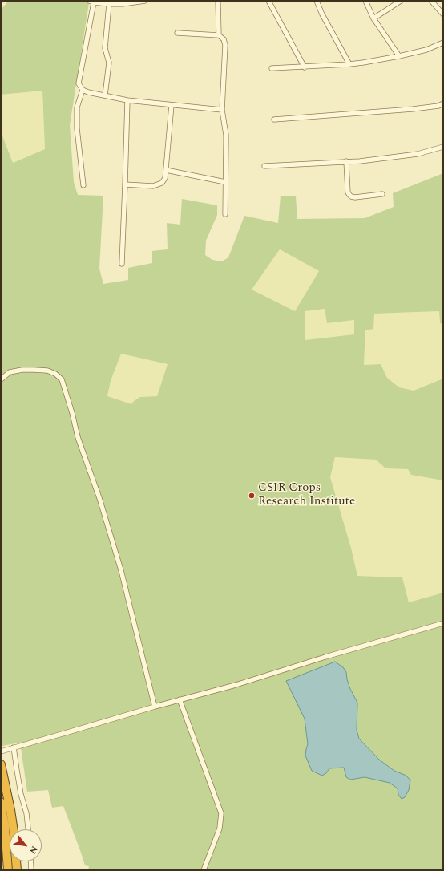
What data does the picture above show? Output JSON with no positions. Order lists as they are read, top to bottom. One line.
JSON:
{"places":["CSIR Crops Research Institute"],"north":"bottom right"}
